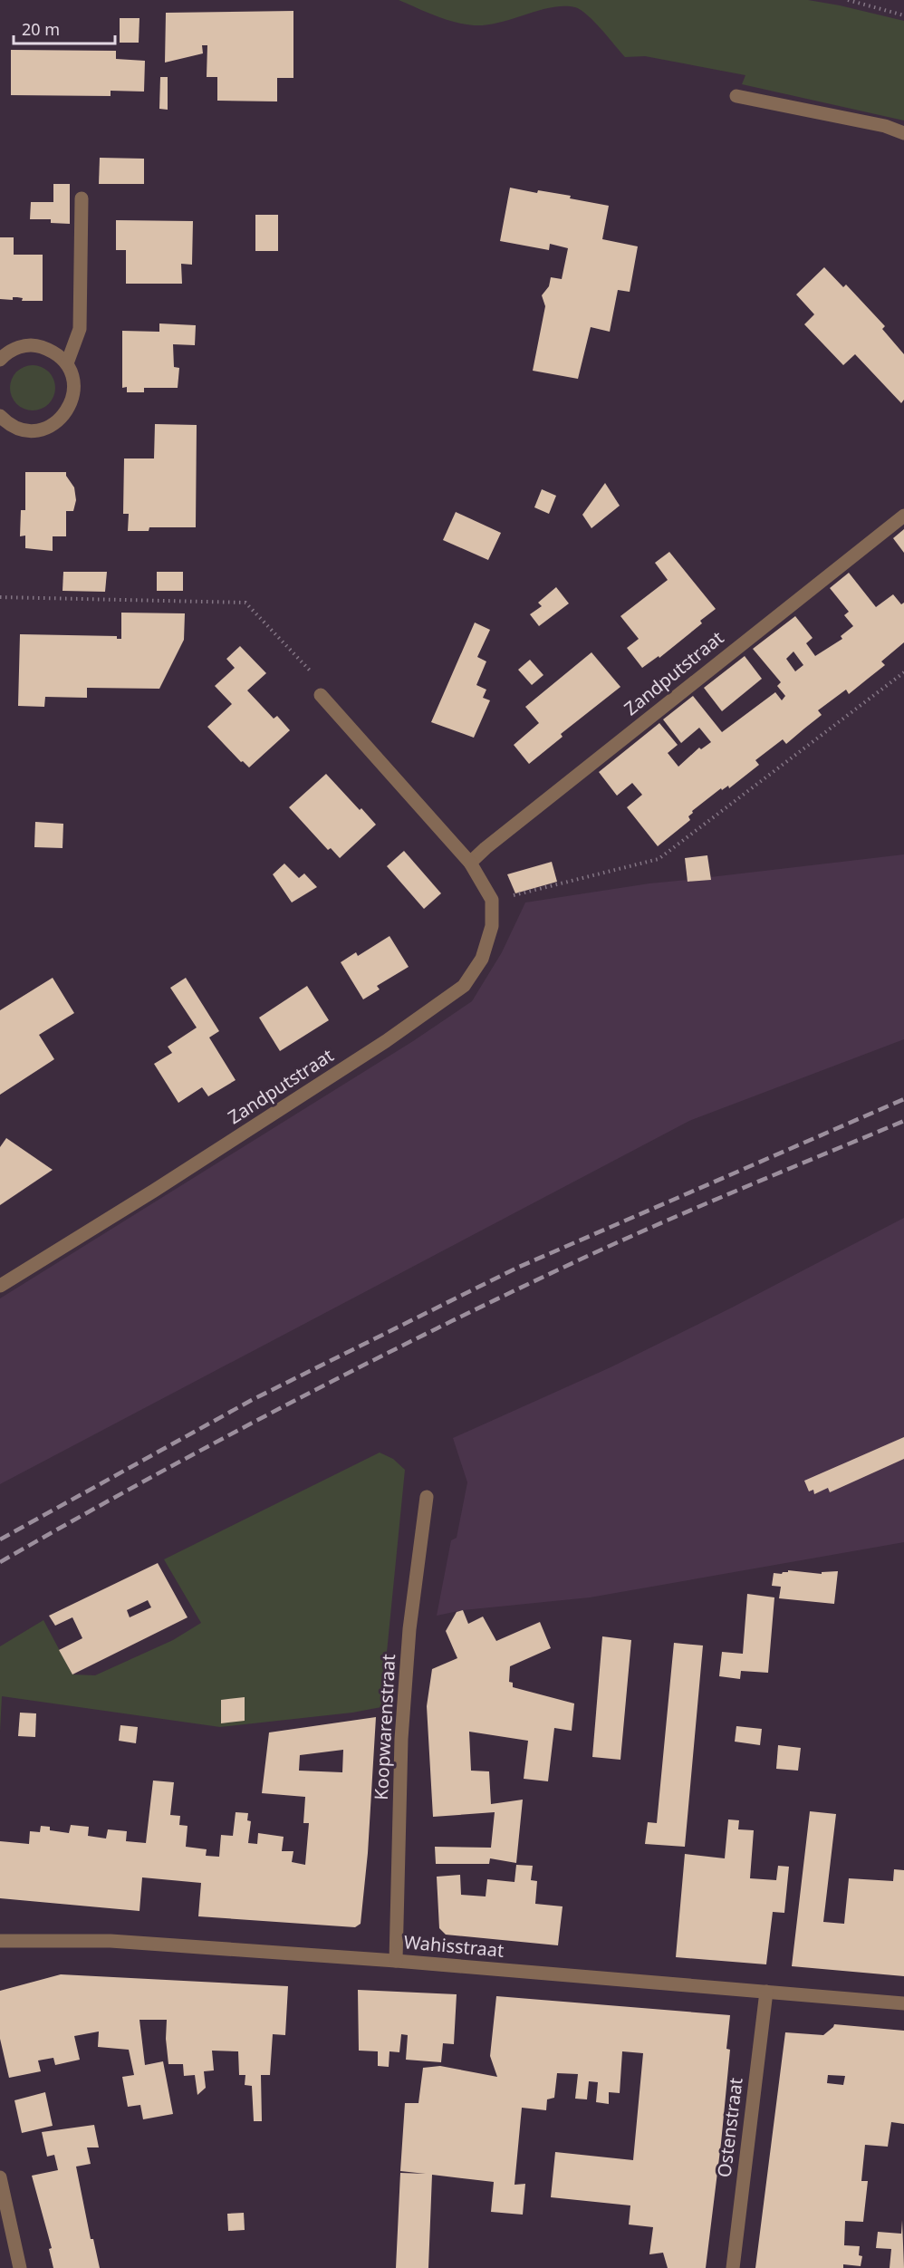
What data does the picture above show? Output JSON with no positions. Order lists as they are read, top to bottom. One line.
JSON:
{"streets":{"street":["Zandputstraat","Koopwarenstraat","Wahisstraat","Ostenstraat"]},"crossings":[["Koopwarenstraat","Wahisstraat"],["Wahisstraat","Ostenstraat"]],"scale_bar":"20 m"}
